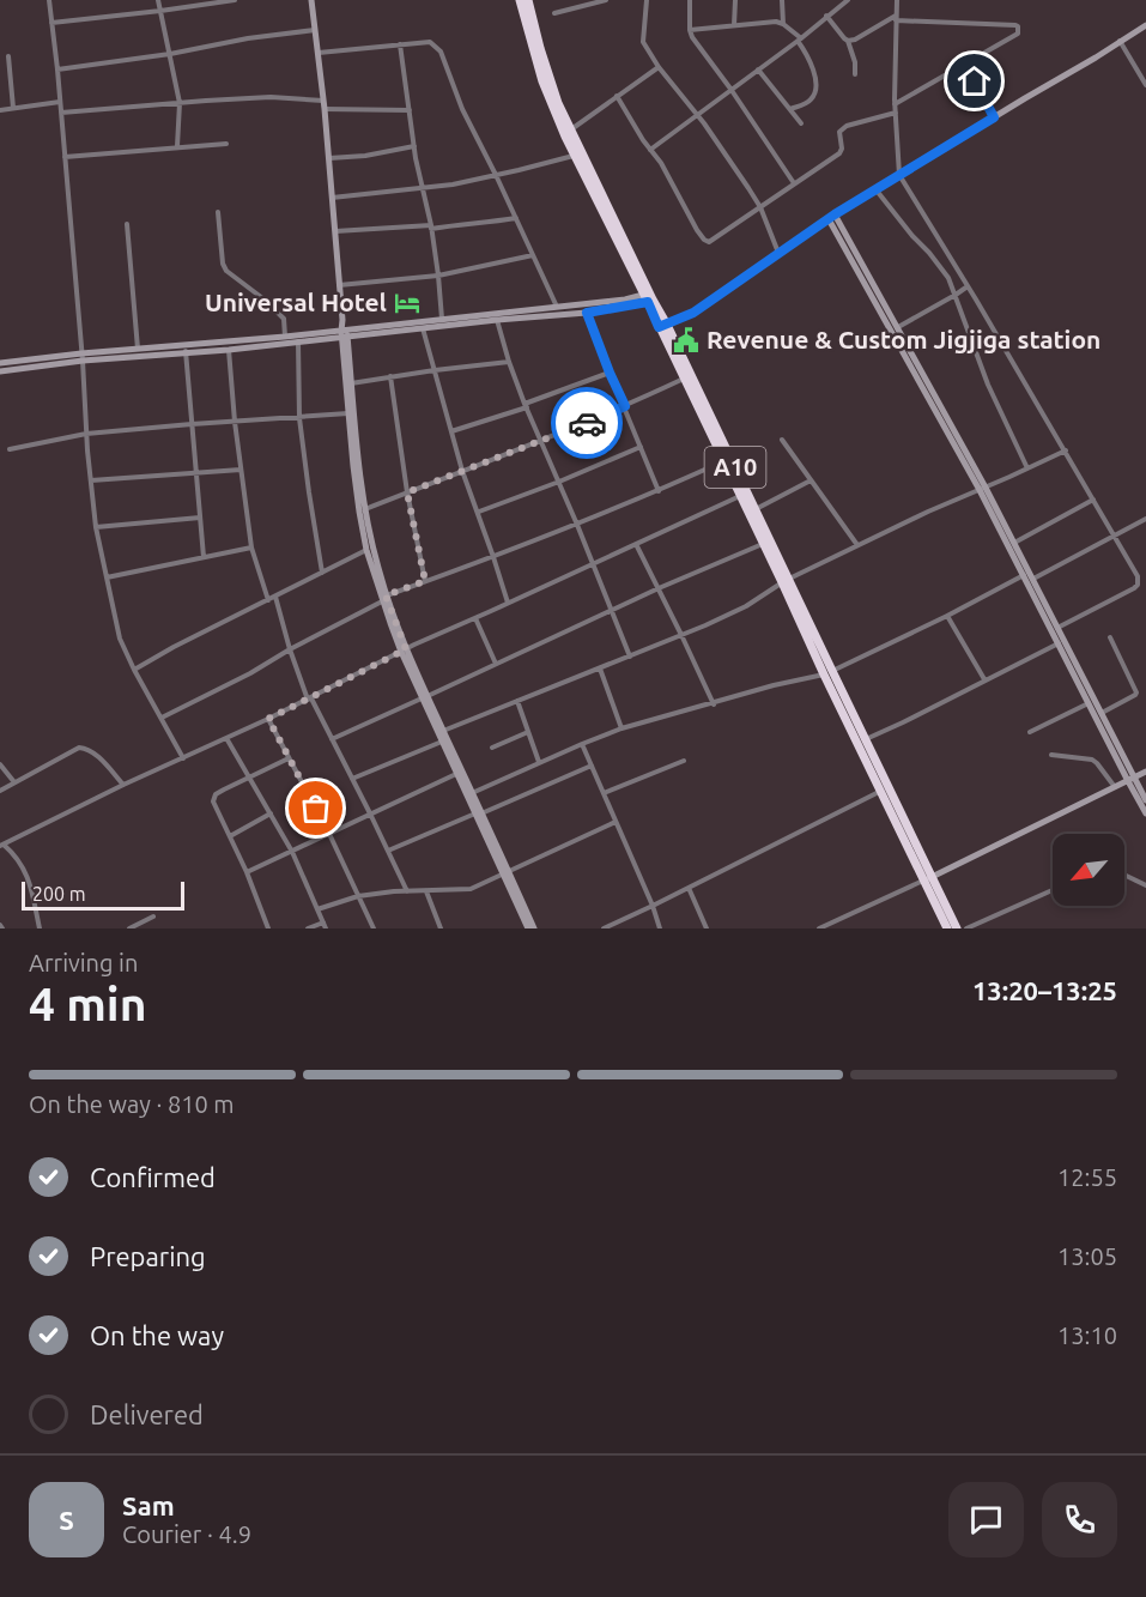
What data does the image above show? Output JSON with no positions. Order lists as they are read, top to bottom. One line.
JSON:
{"streets":{"highway":["A10"]},"places":{"hotel":["Universal Hotel"],"public building":["Revenue & Custom Jigjiga station"]},"scale_bar":"200 m","north":"bottom left","page":{"scale":"200 m","heading":["4 min","Arriving in","13:20–13:25"],"panel":["Sam","Courier · 4.9"],"bar":"On the way · 810 m","list":[["Confirmed","12:55"],["Preparing","13:05"],["On the way","13:10"],"Delivered"],"round":"S"}}
